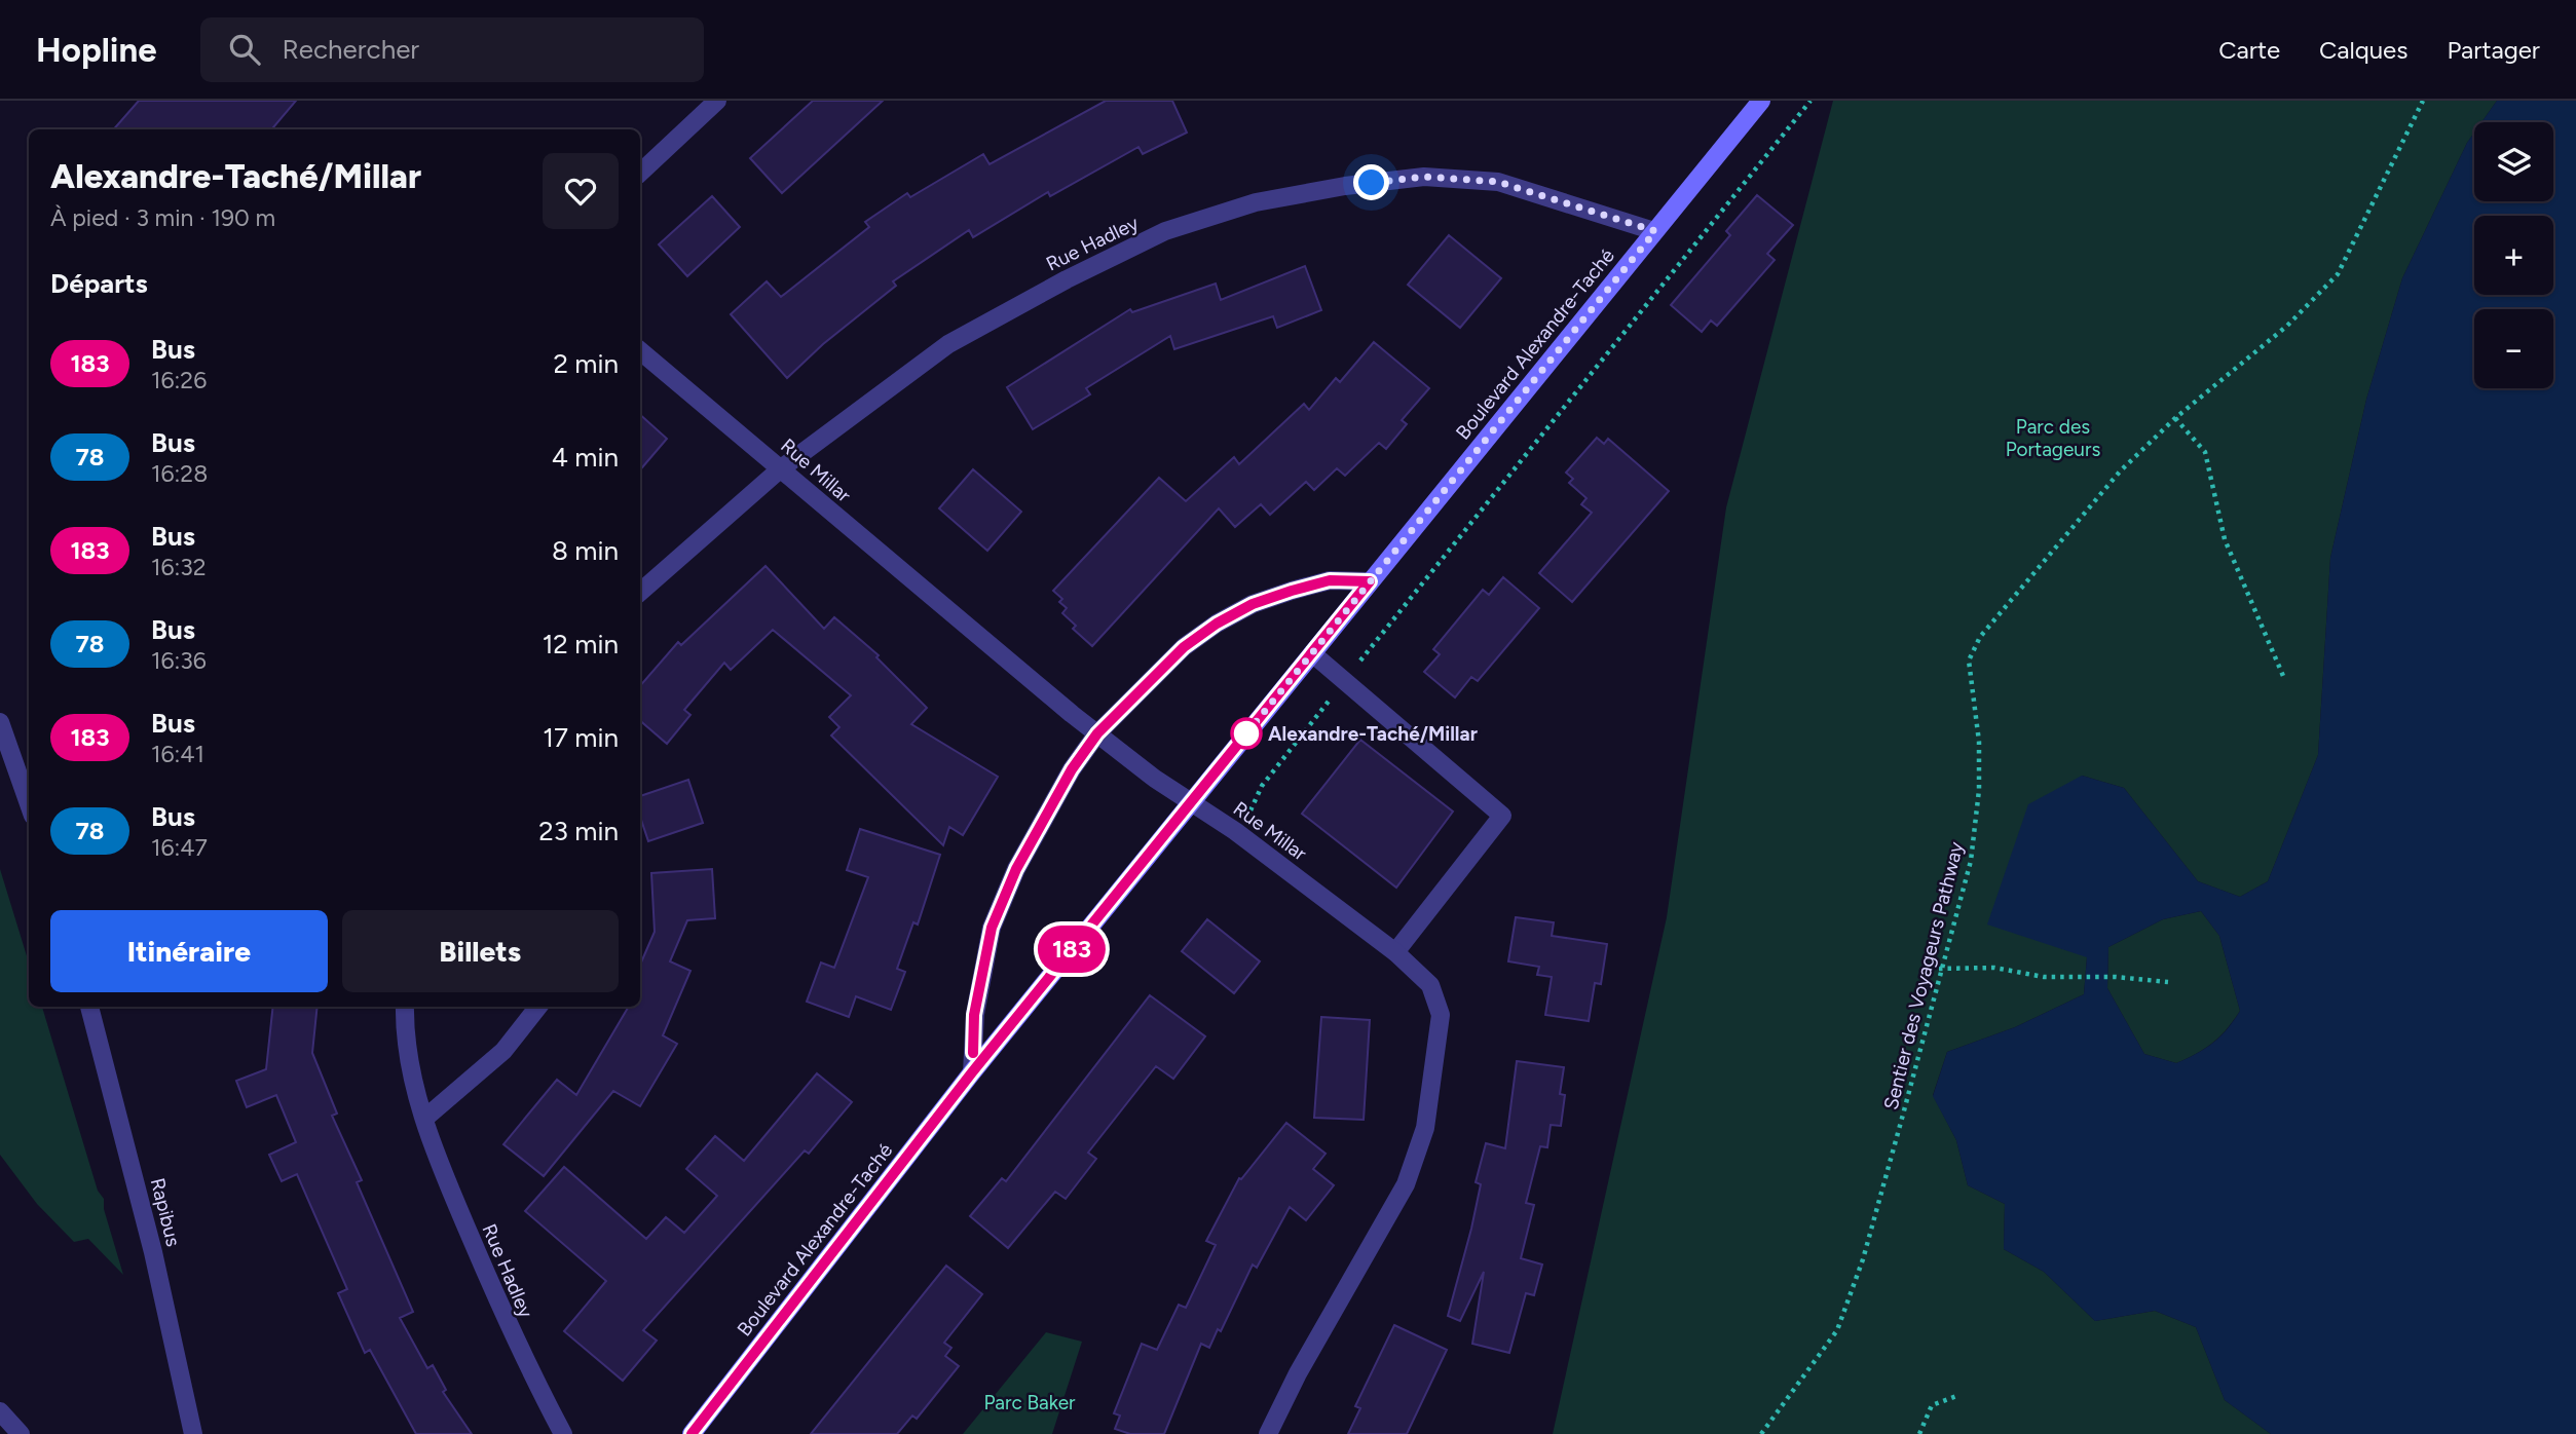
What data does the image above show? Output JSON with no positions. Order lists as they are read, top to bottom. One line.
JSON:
{"streets":{"main road":["Boulevard Alexandre-Taché"],"street":["Rue Hadley","Rue Millar","Rapibus"],"path":["Sentier des Voyageurs Pathway"]},"crossings":[["Rue Hadley","Boulevard Alexandre-Taché"],["Rue Hadley","Rue Millar"],["Boulevard Alexandre-Taché","Rue Millar"]],"parks":["Parc des Portageurs","Parc Baker"],"places":["Alexandre-Taché/Millar"],"lines":["bus line 183"],"page":{"header":"Hopline","search":"Rechercher","nav":["Carte","Calques","Partager"],"on_map":"183","map_buttons":["+","−"],"heading":[["Alexandre-Taché/Millar","À pied · 3 min · 190 m"],"Départs"],"list":[{"mark":"183","name":"Bus","note":"16:26","value":"2 min"},{"mark":"78","name":"Bus","note":"16:28","value":"4 min"},{"mark":"183","name":"Bus","note":"16:32","value":"8 min"},{"mark":"78","name":"Bus","note":"16:36","value":"12 min"},{"mark":"183","name":"Bus","note":"16:41","value":"17 min"},{"mark":"78","name":"Bus","note":"16:47","value":"23 min"}],"buttons":["Itinéraire","Billets"]}}
